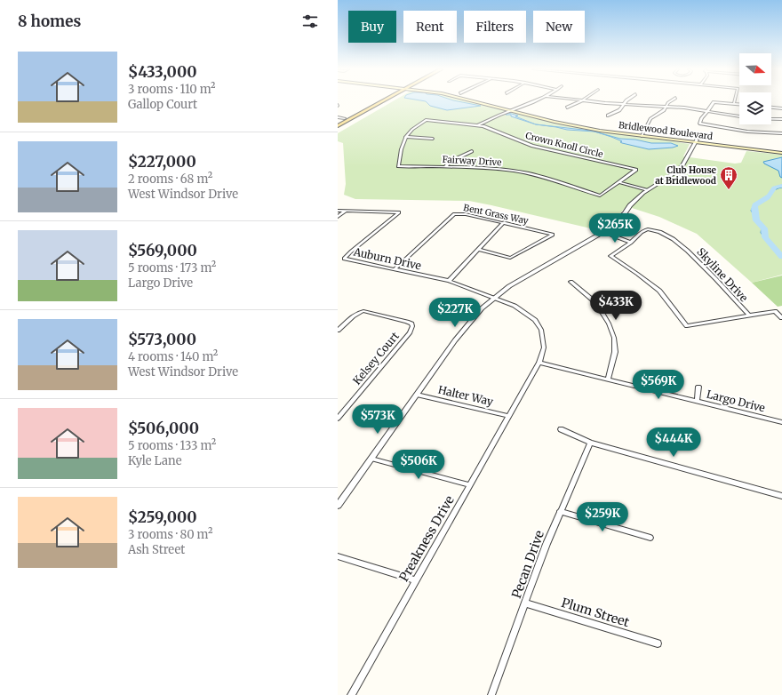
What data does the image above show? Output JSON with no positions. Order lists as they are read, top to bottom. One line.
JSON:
{"streets":{"main road":["Bridlewood Boulevard"],"street":["Crown Knoll Circle","Fairway Drive","Bent Grass Way","Auburn Drive","Skyline Drive","Kelsey Court","Halter Way","Largo Drive","Preakness Drive","Pecan Drive","Plum Street"]},"crossings":[["Crown Knoll Circle","Fairway Drive"],["Bent Grass Way","Auburn Drive"],["Auburn Drive","Preakness Drive"],["Halter Way","Preakness Drive"],["Largo Drive","Preakness Drive"],["Pecan Drive","Plum Street"]],"places":{"building":["Club House at Bridlewood"]},"north":"right","page":{"heading":"8 homes","chip":["Buy","Rent","Filters","New"],"list":[{"name":"$433,000","note":"3 rooms · 110 m² · Gallop Court"},{"name":"$227,000","note":"2 rooms · 68 m² · West Windsor Drive"},{"name":"$569,000","note":"5 rooms · 173 m² · Largo Drive"},{"name":"$573,000","note":"4 rooms · 140 m² · West Windsor Drive"},{"name":"$506,000","note":"5 rooms · 133 m² · Kyle Lane"},{"name":"$259,000","note":"3 rooms · 80 m² · Ash Street"}],"price":["$265K","$433K","$227K","$569K","$573K","$444K","$506K","$259K"]}}
